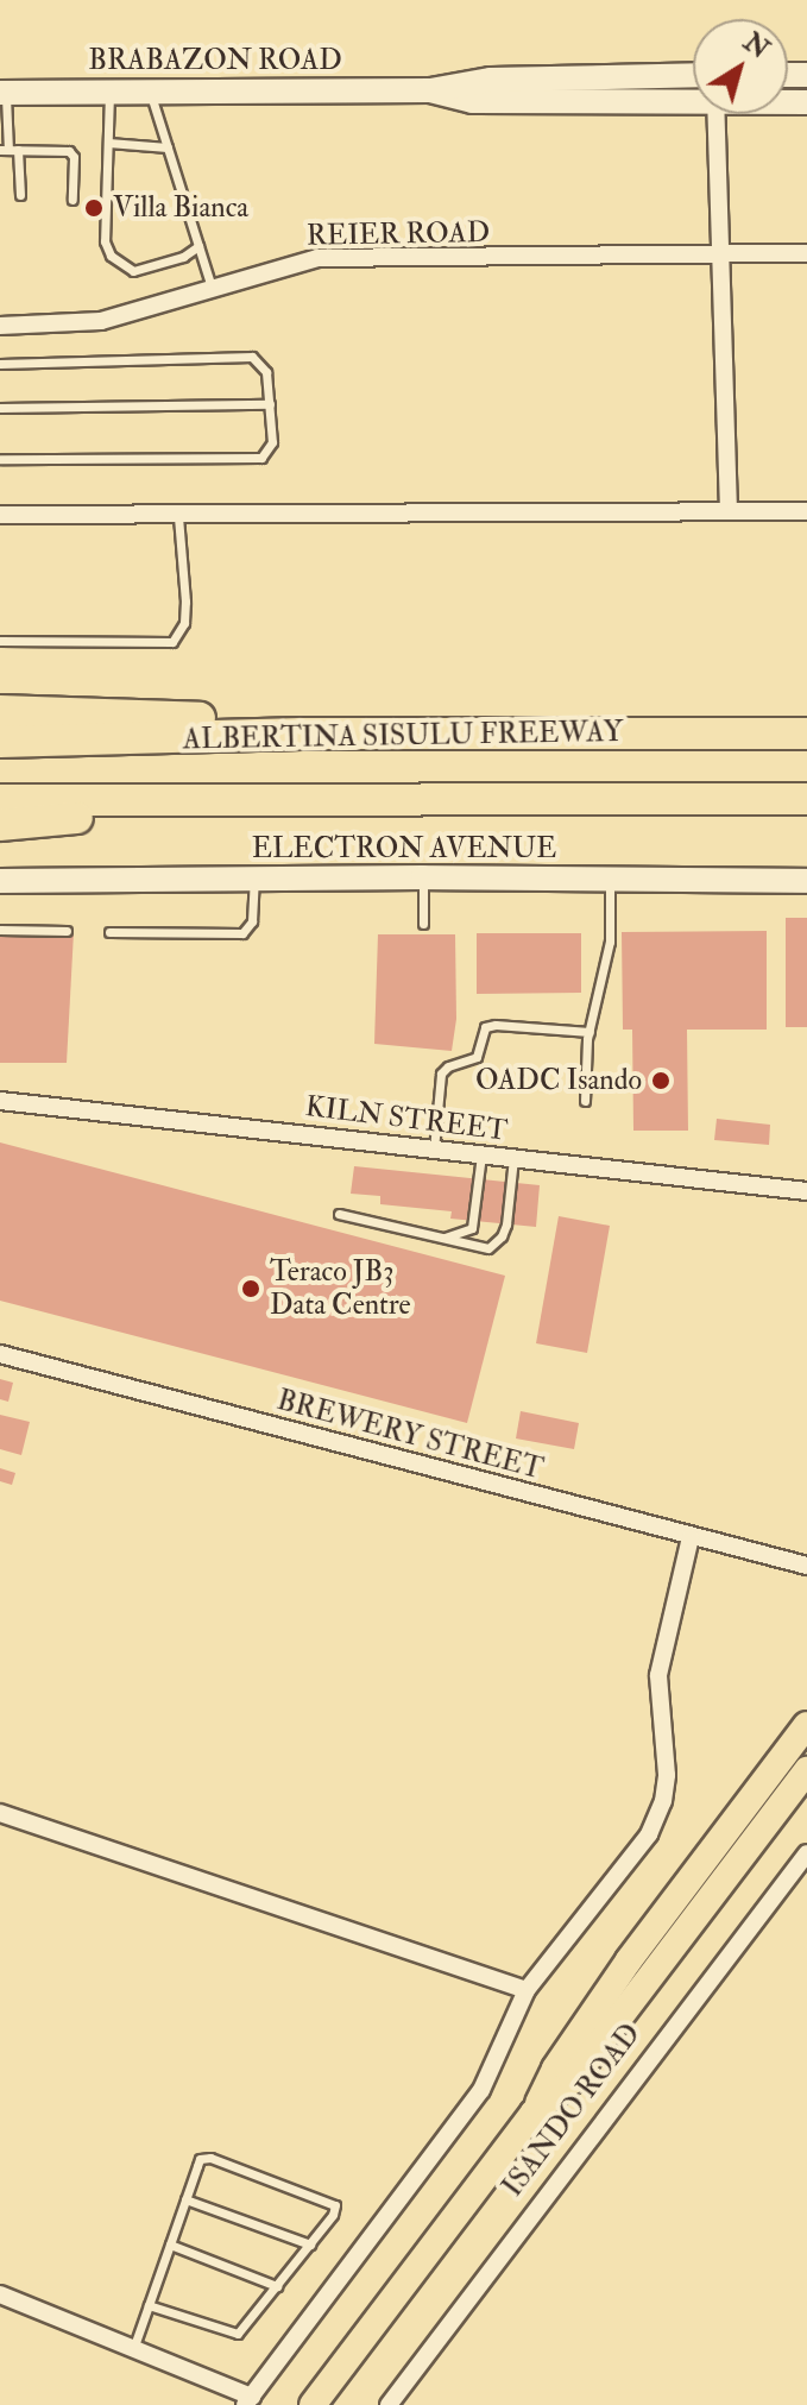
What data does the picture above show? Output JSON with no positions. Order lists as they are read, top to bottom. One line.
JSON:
{"streets":{"highway":["ALBERTINA SISULU FREEWAY"],"main road":["BRABAZON ROAD","ELECTRON AVENUE","ISANDO ROAD"],"street":["REIER ROAD","KILN STREET","BREWERY STREET"]},"places":["Villa Bianca","OADC Isando","Teraco JB3 Data Centre"],"north":"top right"}
